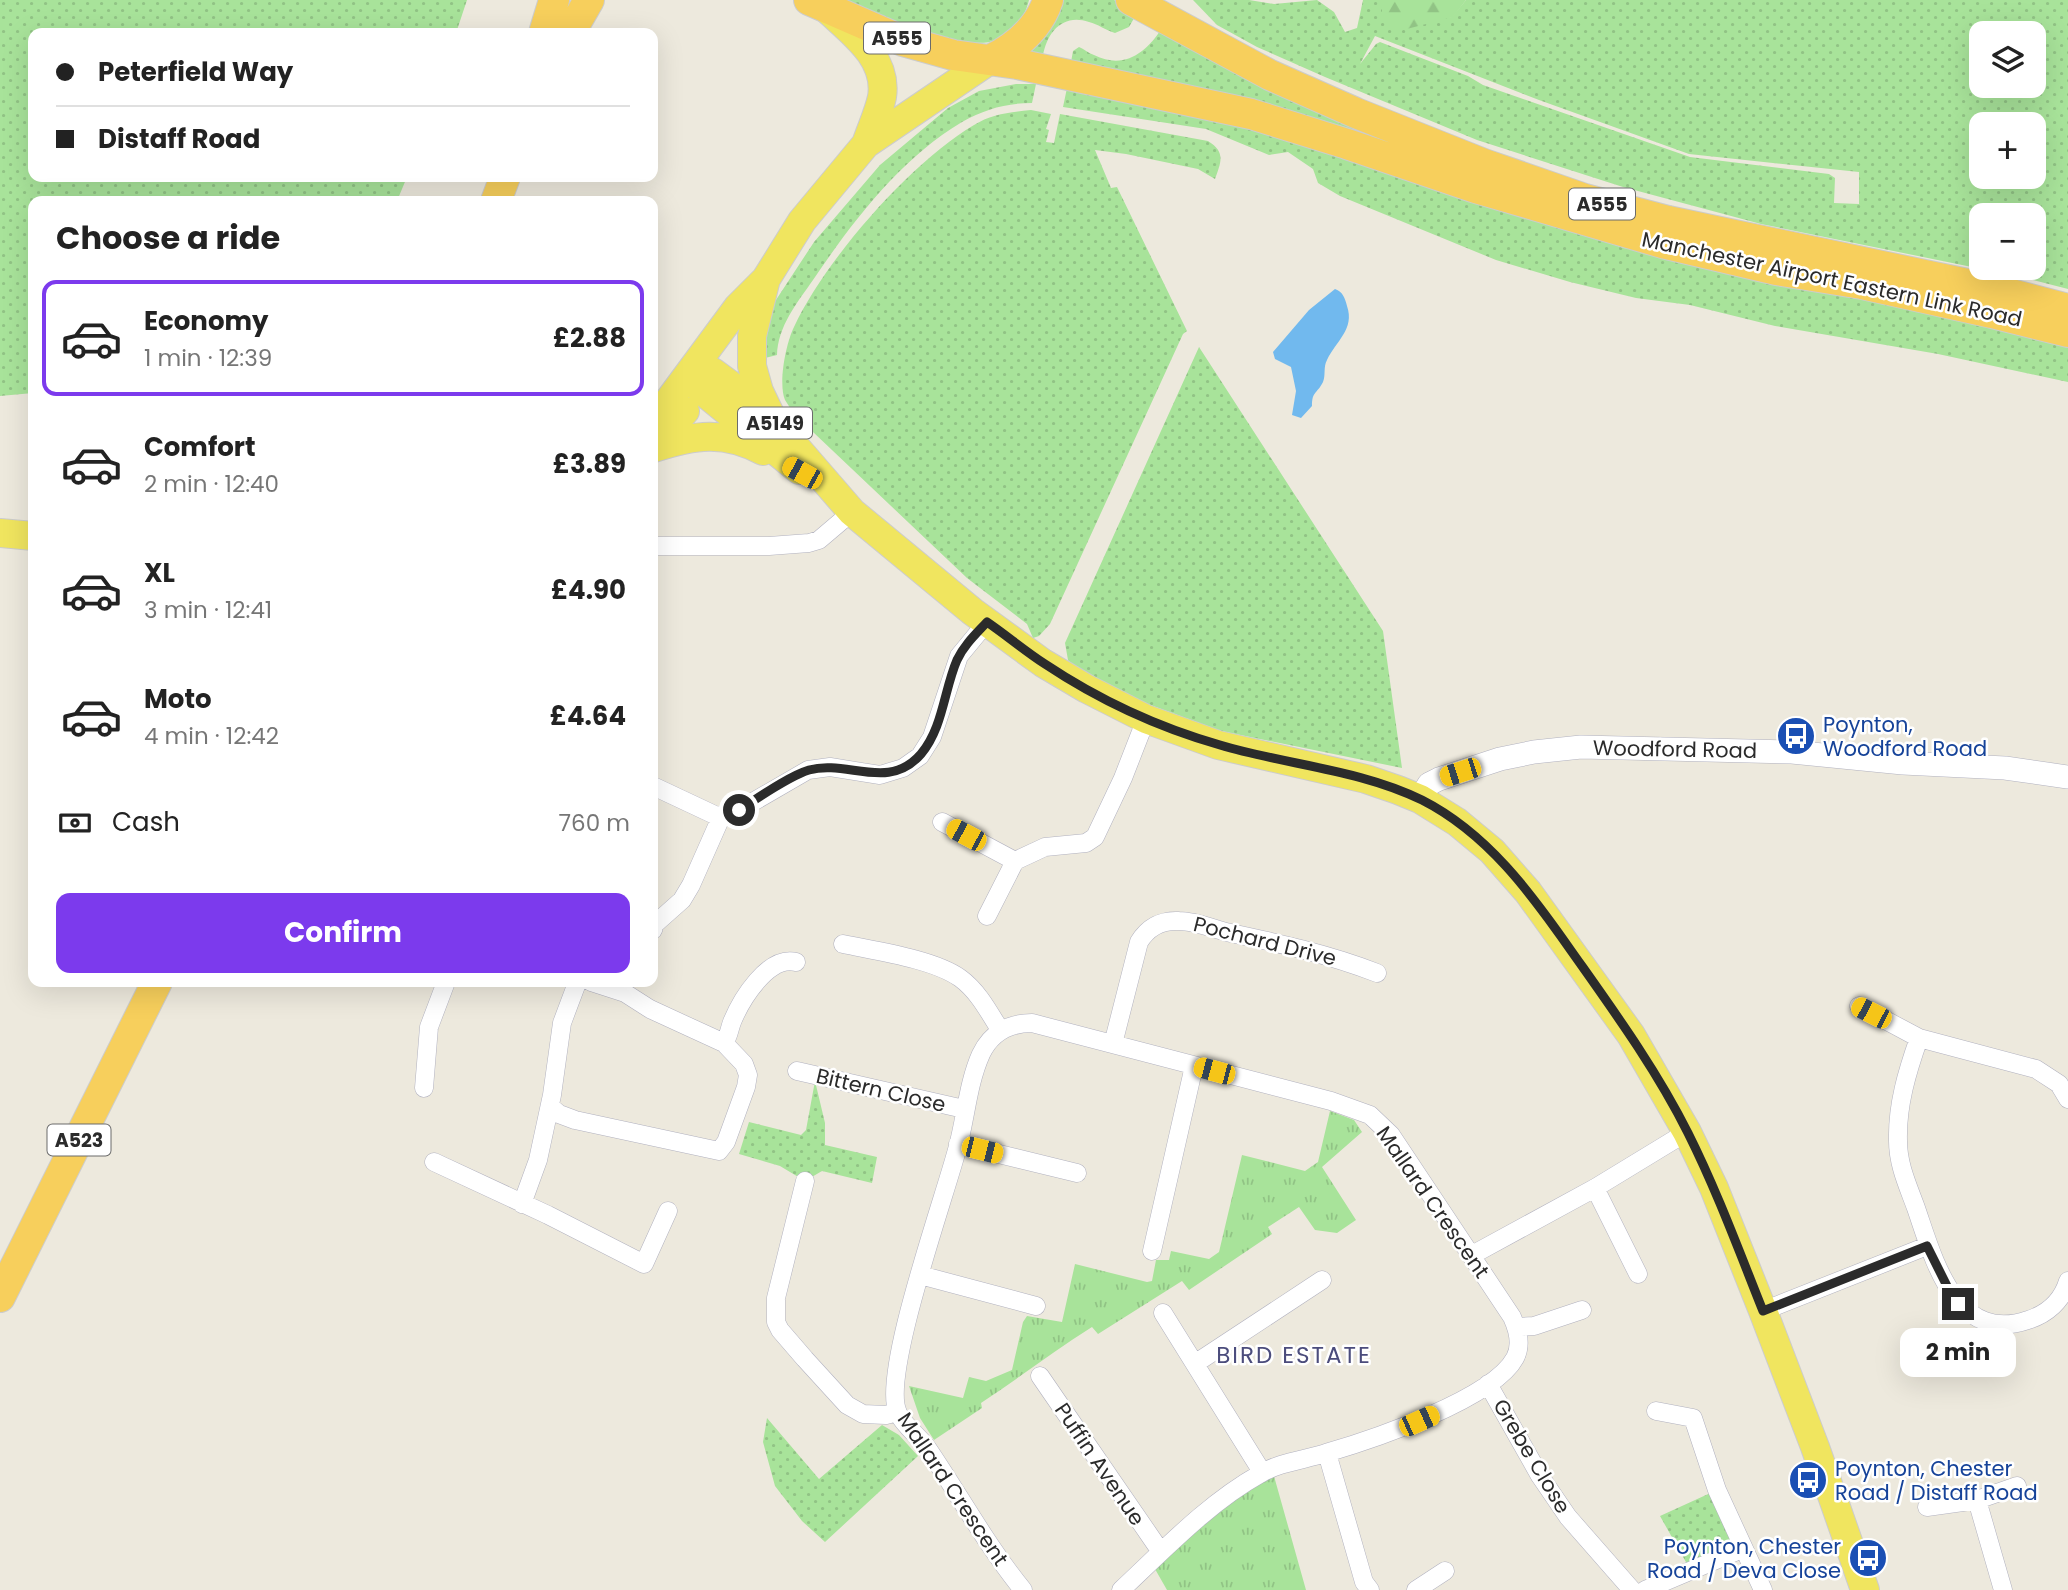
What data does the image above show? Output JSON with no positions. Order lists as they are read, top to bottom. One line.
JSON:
{"streets":{"highway":["A555","Manchester Airport Eastern Link Road","A523"],"main road":["A5149"],"street":["Woodford Road","Pochard Drive","Bittern Close","Mallard Crescent","Grebe Close","Puffin Avenue"]},"crossings":[["A555","Manchester Airport Eastern Link Road"],["A5149","Woodford Road"],["Pochard Drive","Mallard Crescent"],["Bittern Close","Mallard Crescent"]],"districts":["BIRD ESTATE"],"places":{"bus stop":["Poynton, Woodford Road","Poynton, Chester Road / Distaff Road","Poynton, Chester Road / Deva Close"]},"page":{"map_buttons":["+","−"],"banner":["Peterfield Way","Distaff Road"],"heading":"Choose a ride","list":[{"name":"Economy","note":"1 min · 12:39","value":"£2.88"},{"name":"Comfort","note":"2 min · 12:40","value":"£3.89"},{"name":"XL","note":"3 min · 12:41","value":"£4.90"},{"name":"Moto","note":"4 min · 12:42","value":"£4.64"}],"pay":["Cash","760 m"],"buttons":"Confirm","bubble":"2 min"}}
